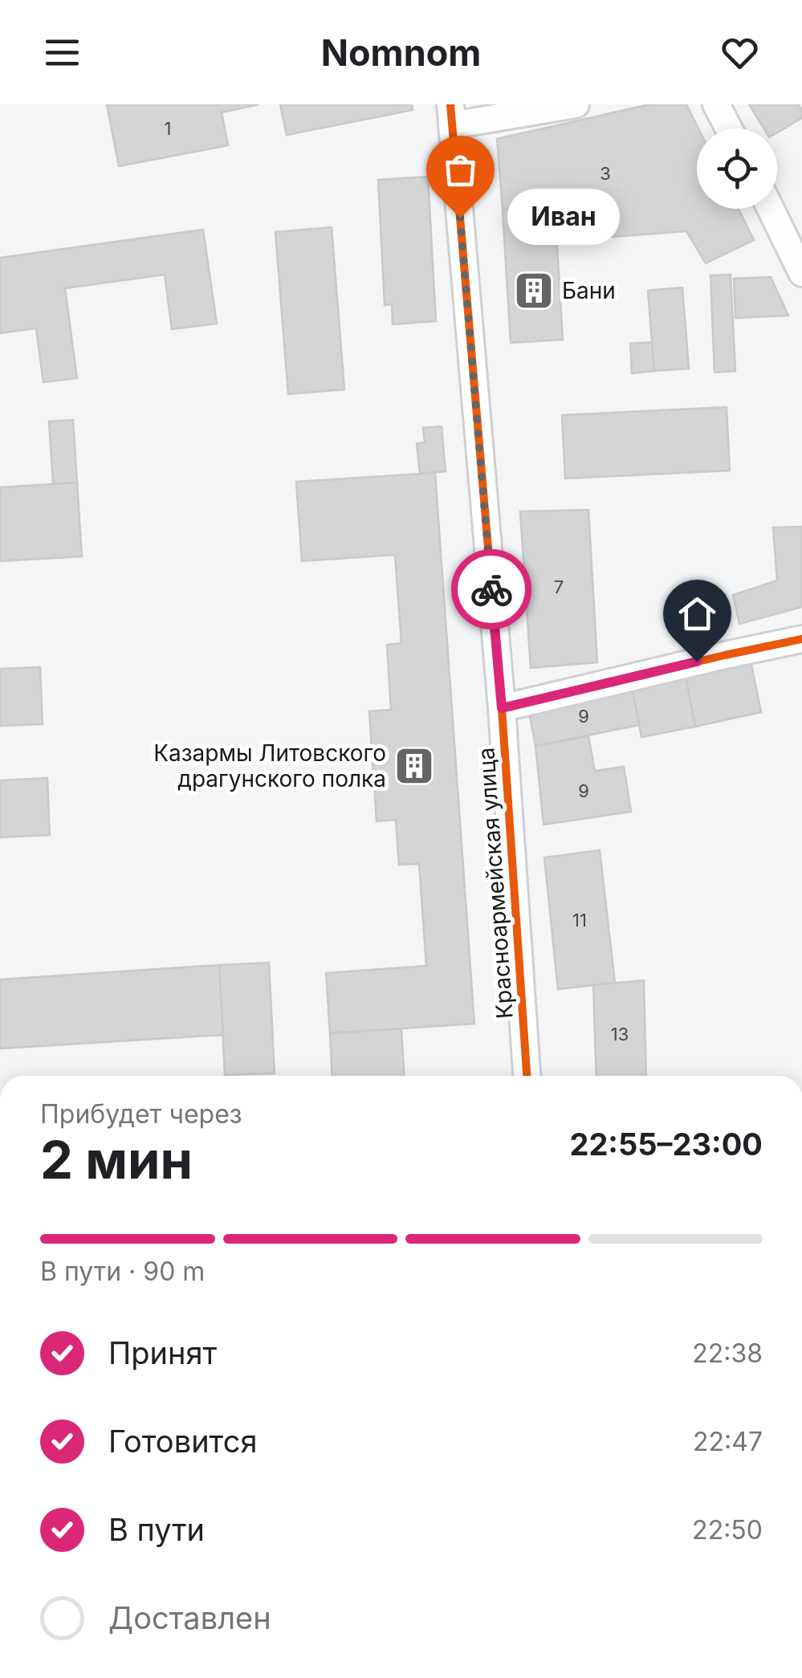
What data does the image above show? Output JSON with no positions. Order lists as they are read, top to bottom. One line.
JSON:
{"streets":{"street":["Красноармейская улица"]},"places":{"other":["Иван"],"building":["Бани","Казармы Литовского драгунского полка"]},"house_numbers":["1","3","7","9","9","11","13"],"page":{"header":"Nomnom","bubble":"Иван","heading":["2 мин","Прибудет через","22:55–23:00"],"bar":"В пути · 90 m","list":[["Принят","22:38"],["Готовится","22:47"],["В пути","22:50"],"Доставлен"]}}
